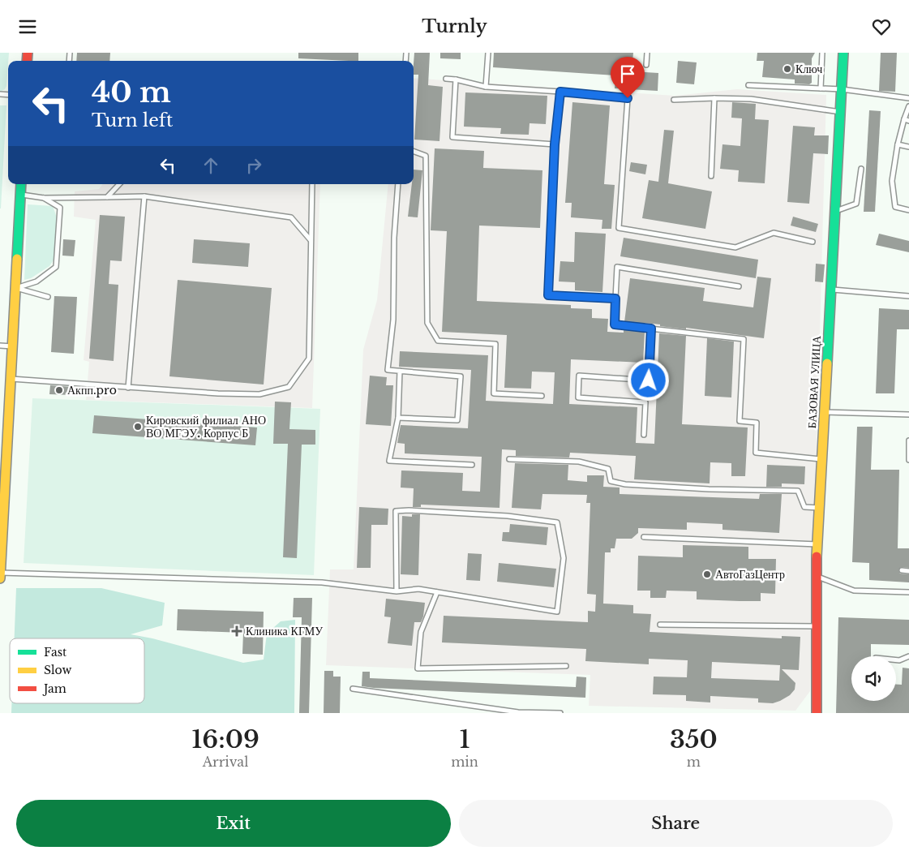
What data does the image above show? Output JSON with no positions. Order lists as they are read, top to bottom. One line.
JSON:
{"streets":{"street":["БАЗОВАЯ УЛИЦА"]},"places":{"other":["Ключ","Акпп.pro","Кировский филиал АНО ВО МГЭУ. Корпус Б","АвтоГазЦентр"],"health":["Клиника КГМУ"]},"legend":["Fast","Slow","Jam"],"page":{"header":"Turnly","turn":["40 m","Turn left"],"eta":["16:09","Arrival","1","min","350","m"],"buttons":["Exit","Share"]}}
